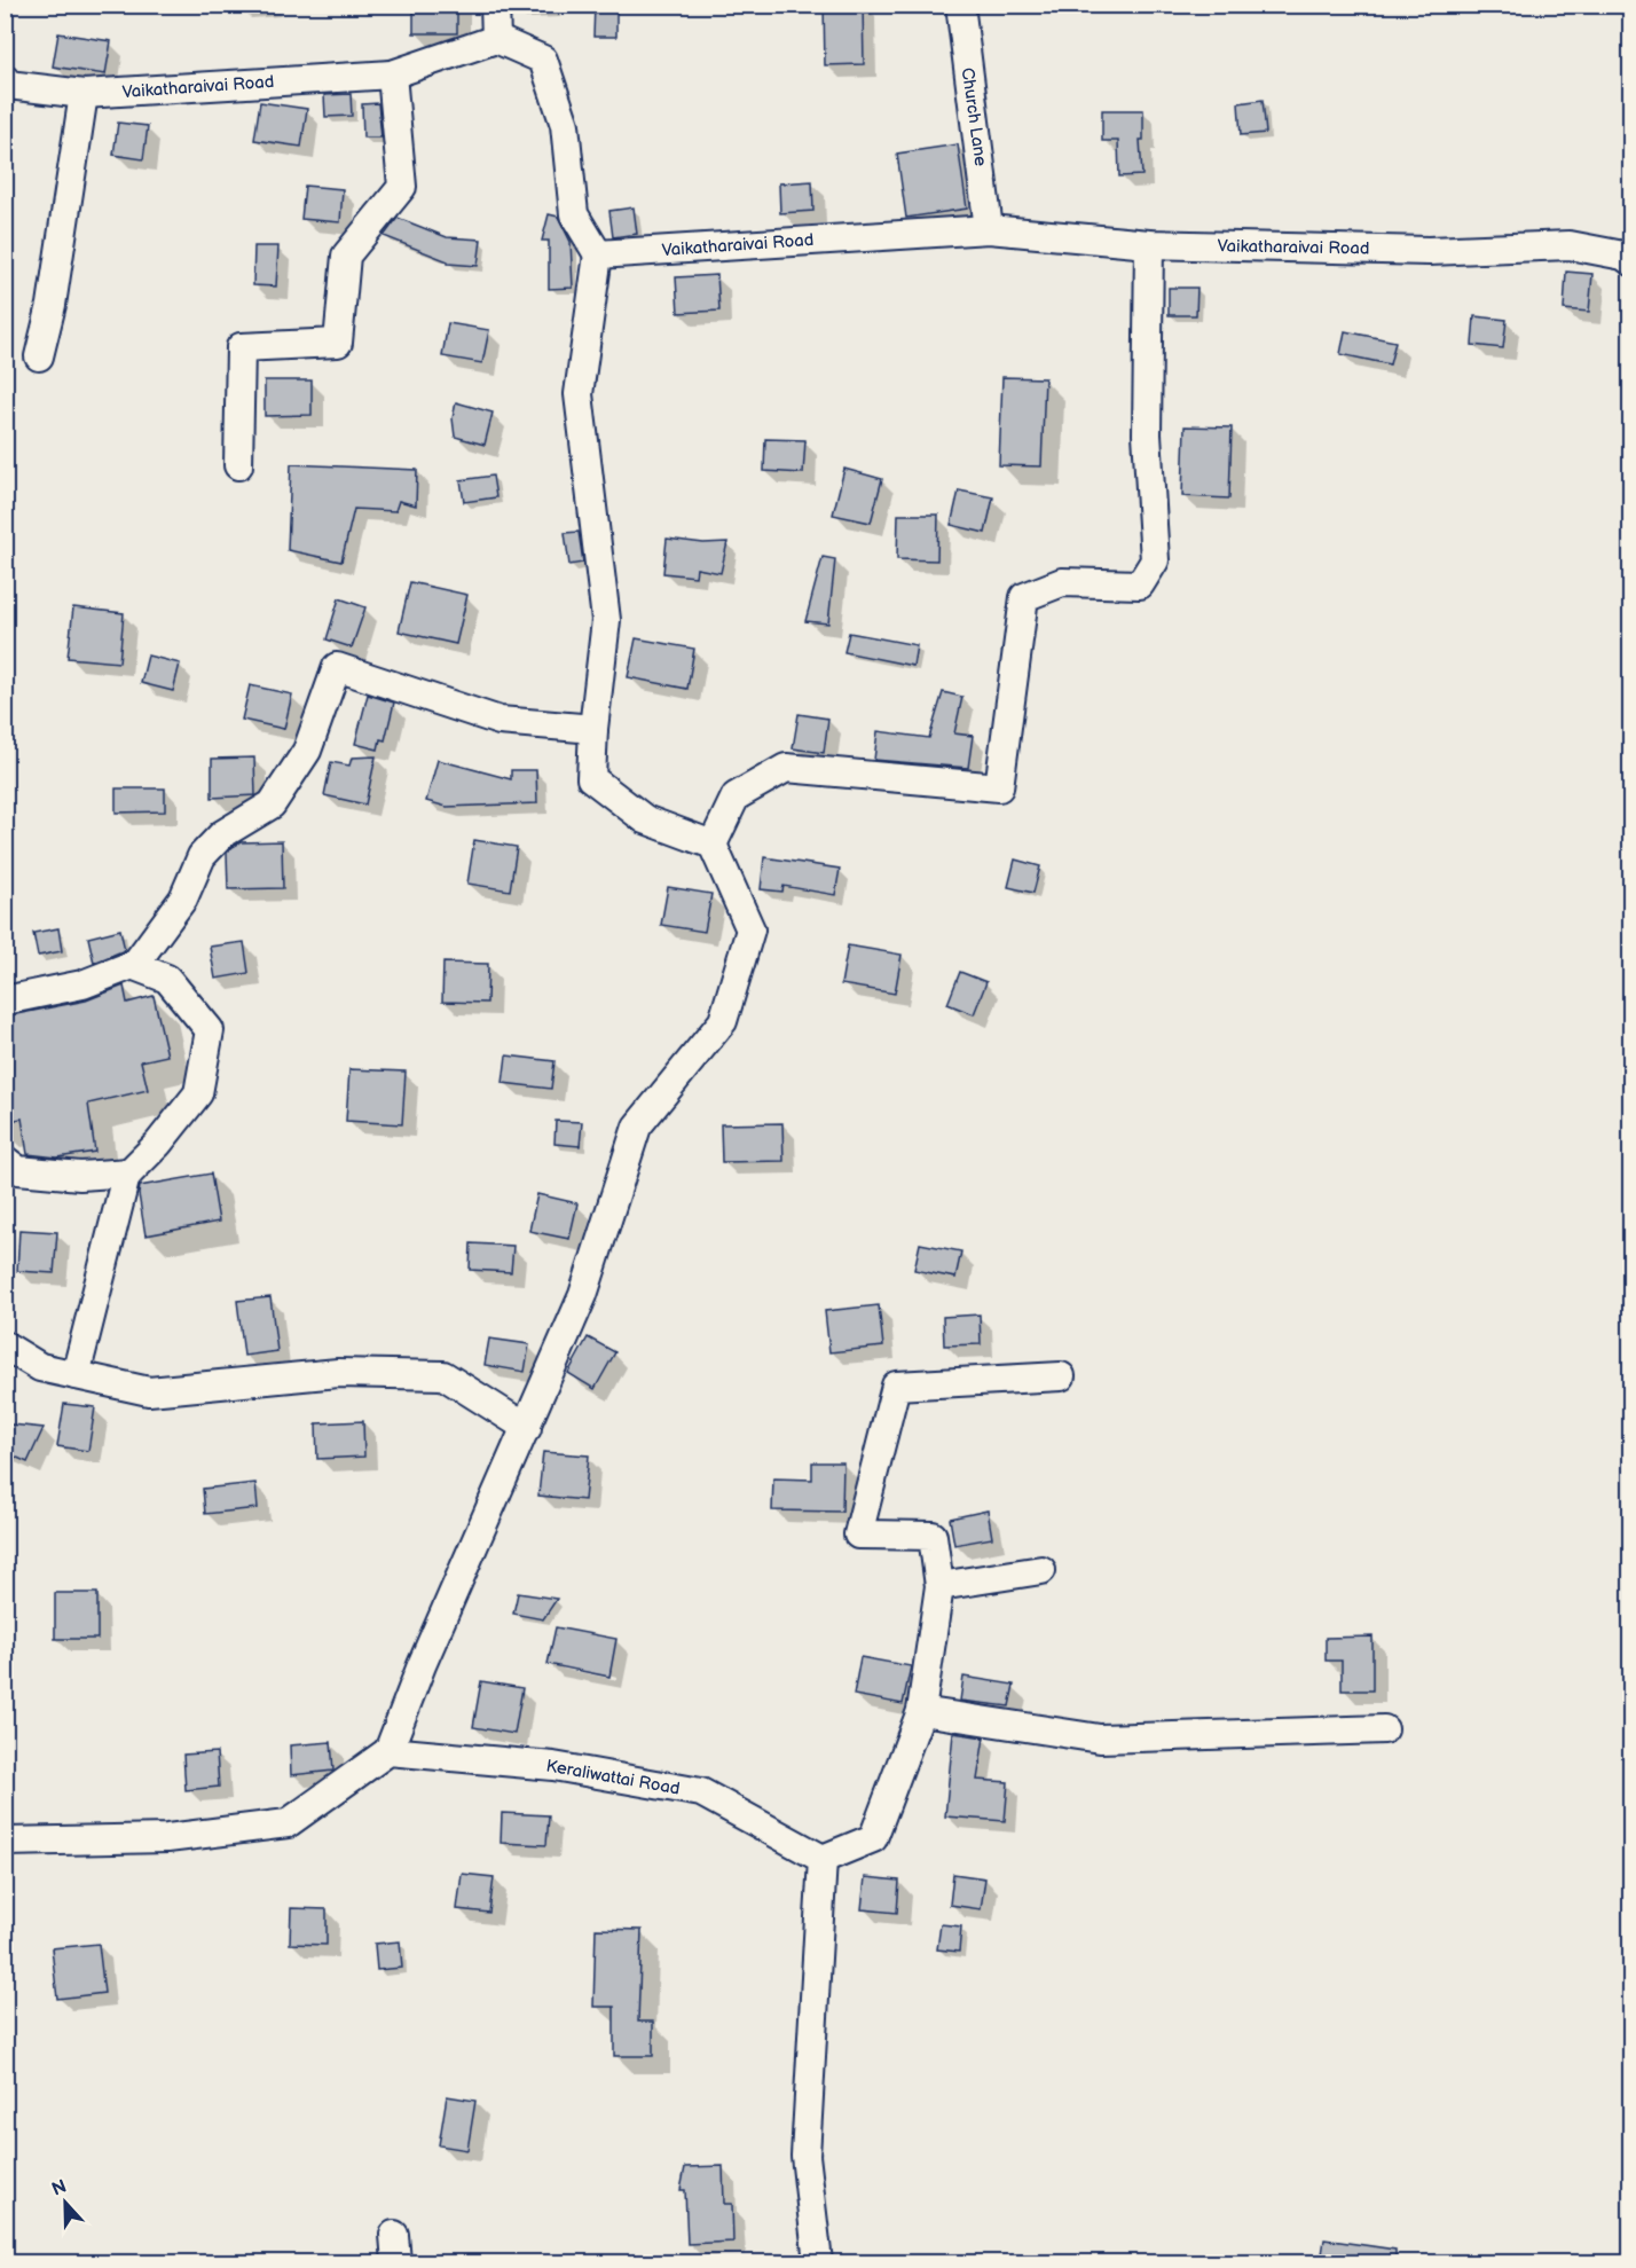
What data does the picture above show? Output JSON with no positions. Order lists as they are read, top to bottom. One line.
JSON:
{"streets":{"street":["Vaikatharaivai Road","Church Lane","Keraliwattai Road"]},"crossings":[["Vaikatharaivai Road","Church Lane"]],"north":"top"}
